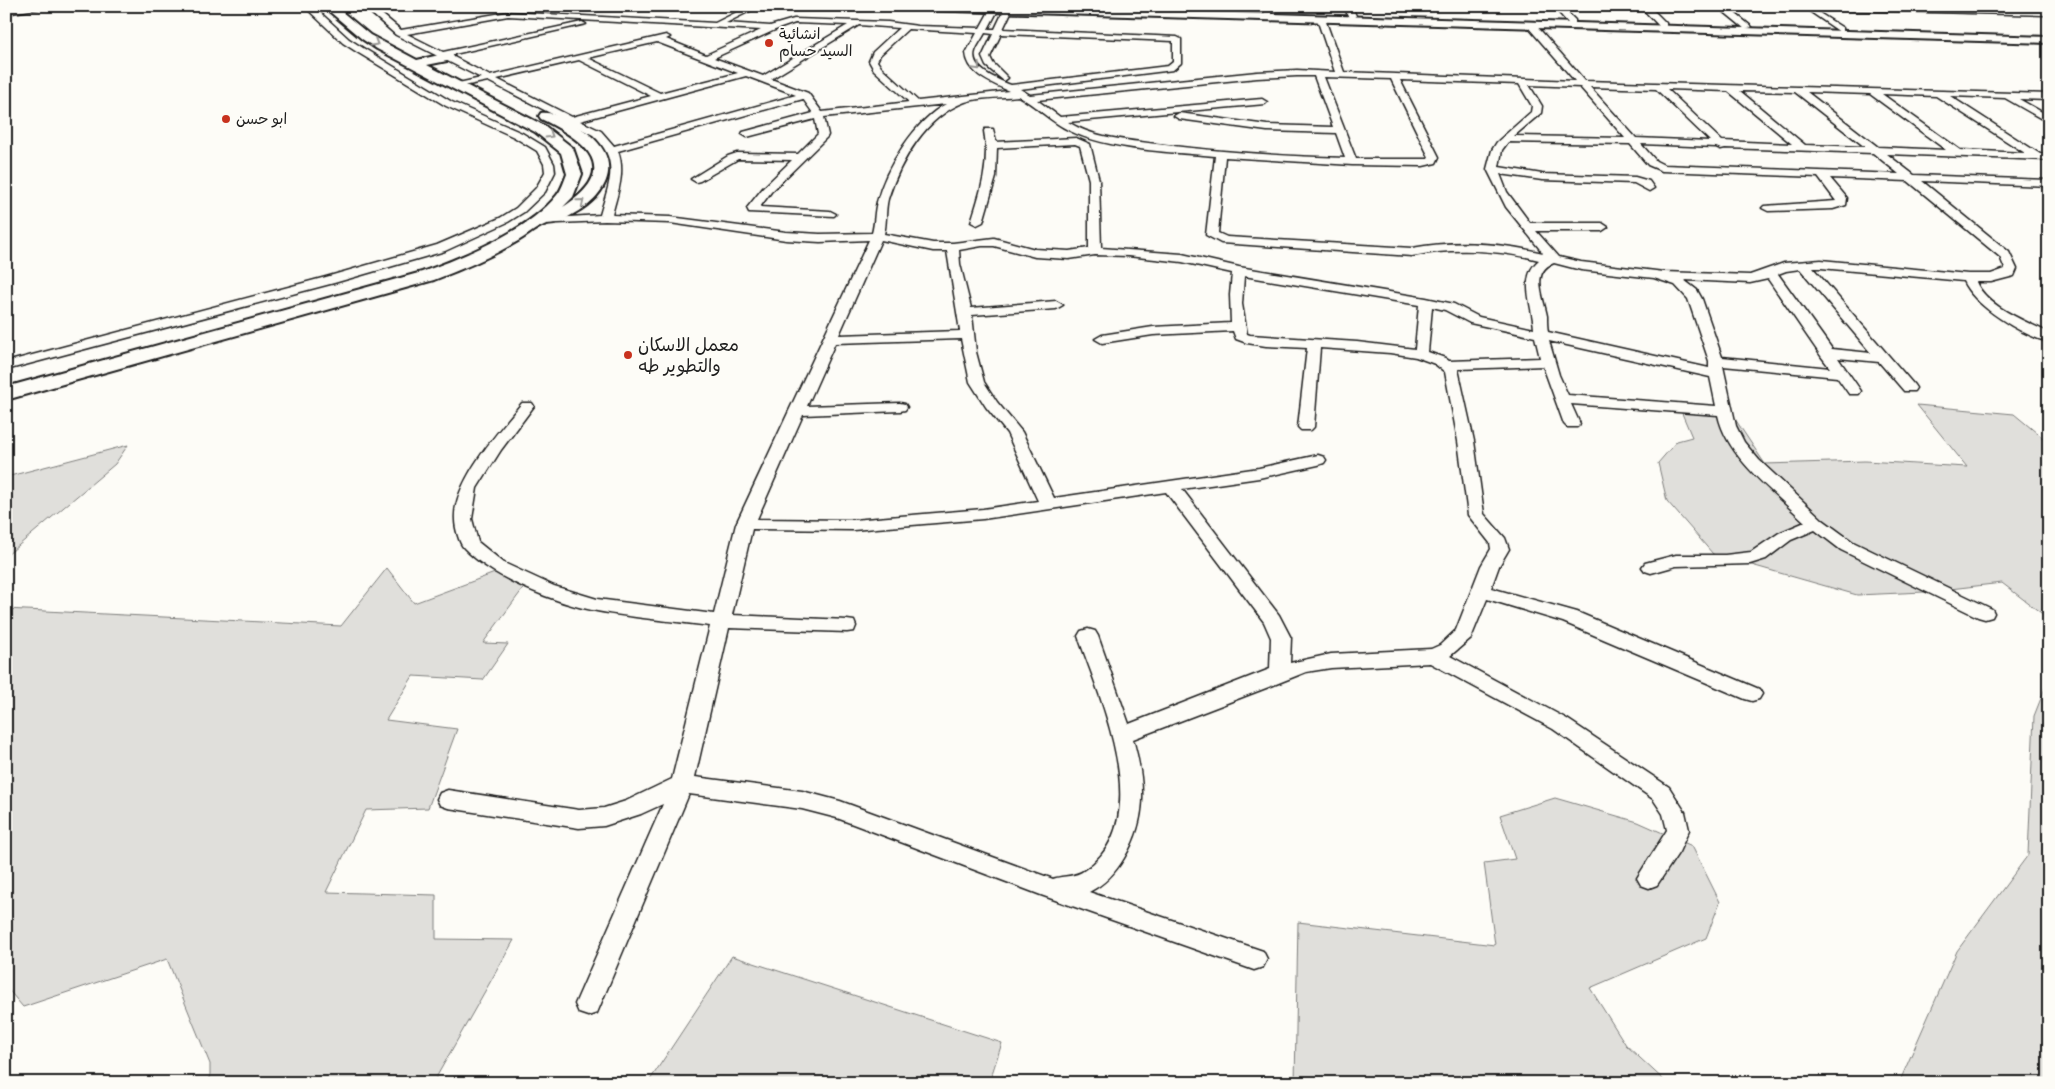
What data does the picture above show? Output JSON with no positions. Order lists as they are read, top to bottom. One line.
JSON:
{"places":["انشائية السيد حسام","ابو حسن","معمل الاسكان والتطوير طه"]}
